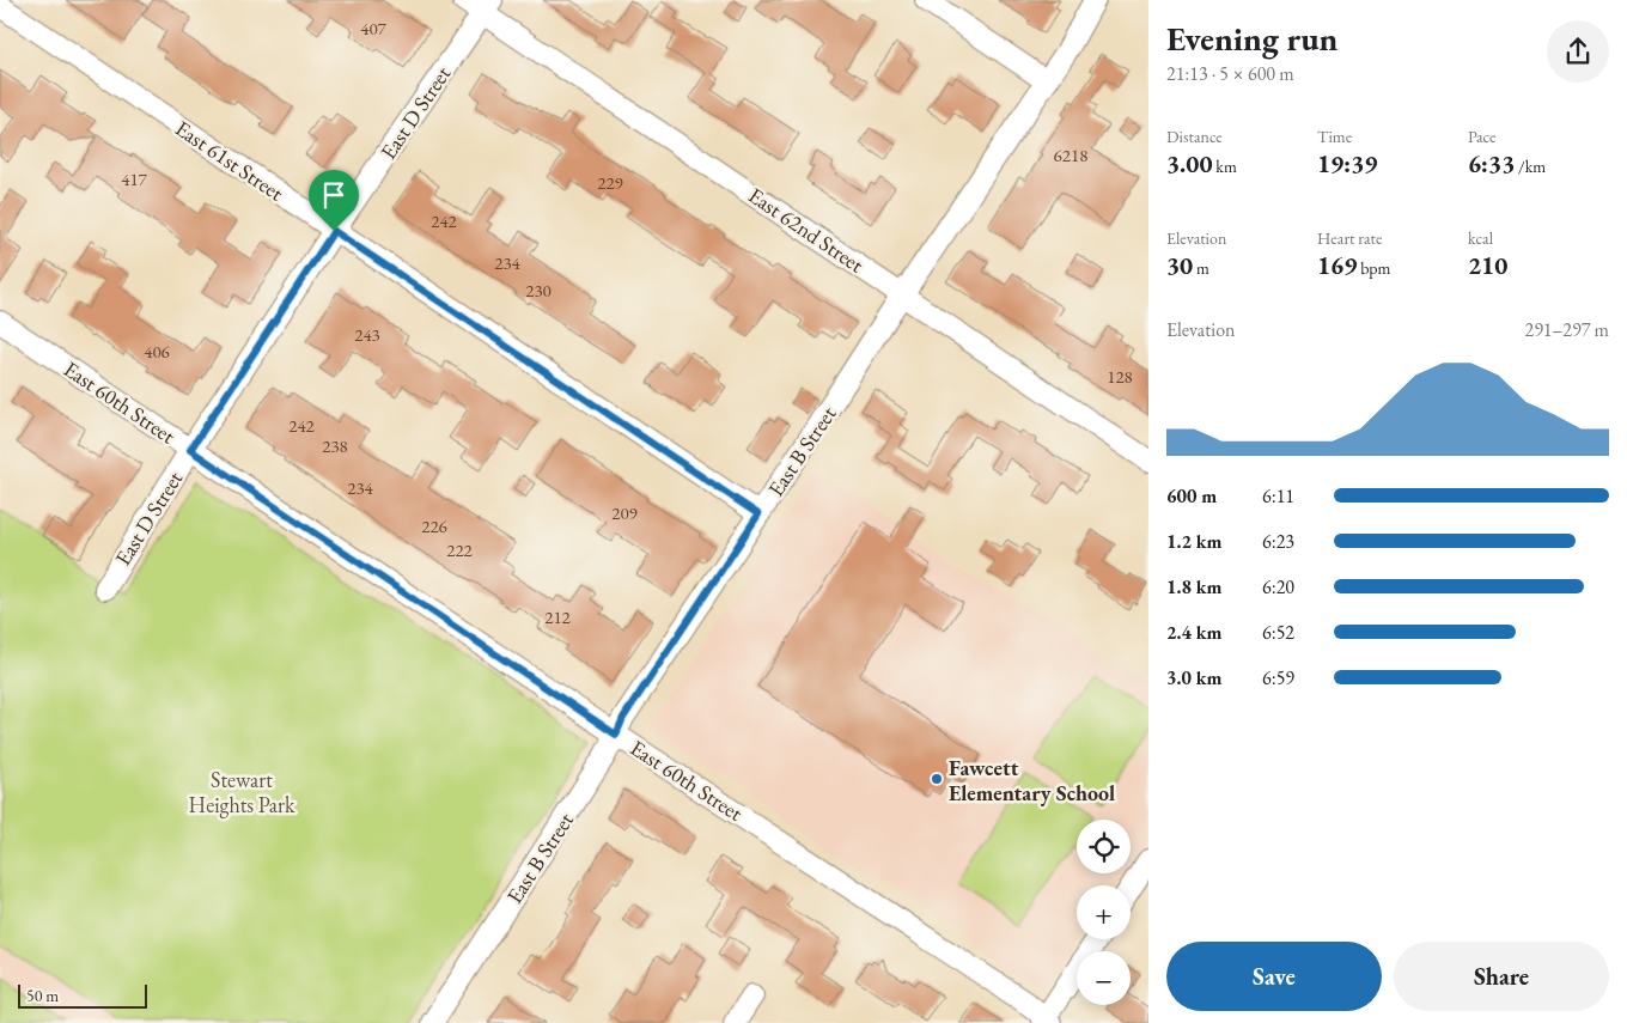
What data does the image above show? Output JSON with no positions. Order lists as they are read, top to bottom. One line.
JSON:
{"streets":{"street":["East D Street","East 61st Street","East 62nd Street","East 60th Street","East B Street"]},"crossings":[["East D Street","East 61st Street"],["East D Street","East 62nd Street"],["East D Street","East 60th Street"],["East 61st Street","East B Street"],["East 62nd Street","East B Street"],["East 60th Street","East B Street"]],"parks":["Stewart Heights Park"],"places":["Fawcett Elementary School"],"house_numbers":["407","6218","417","229","242","234","230","243","406","128","242","238","234","209","226","222","212"],"scale_bar":"50 m","page":{"heading":["Evening run","21:13 · 5 × 600 m"],"stats":[["Distance","3.00 km"],["Time","19:39"],["Pace","6:33 /km"],["Elevation","30 m"],["Heart rate","169 bpm"],["kcal","210"]],"chart":["Elevation","291–297 m"],"list":[{"name":"600 m","note":"6:11"},{"name":"1.2 km","note":"6:23"},{"name":"1.8 km","note":"6:20"},{"name":"2.4 km","note":"6:52"},{"name":"3.0 km","note":"6:59"}],"map_buttons":["+","−"],"buttons":["Save","Share"],"scale":"50 m"}}
